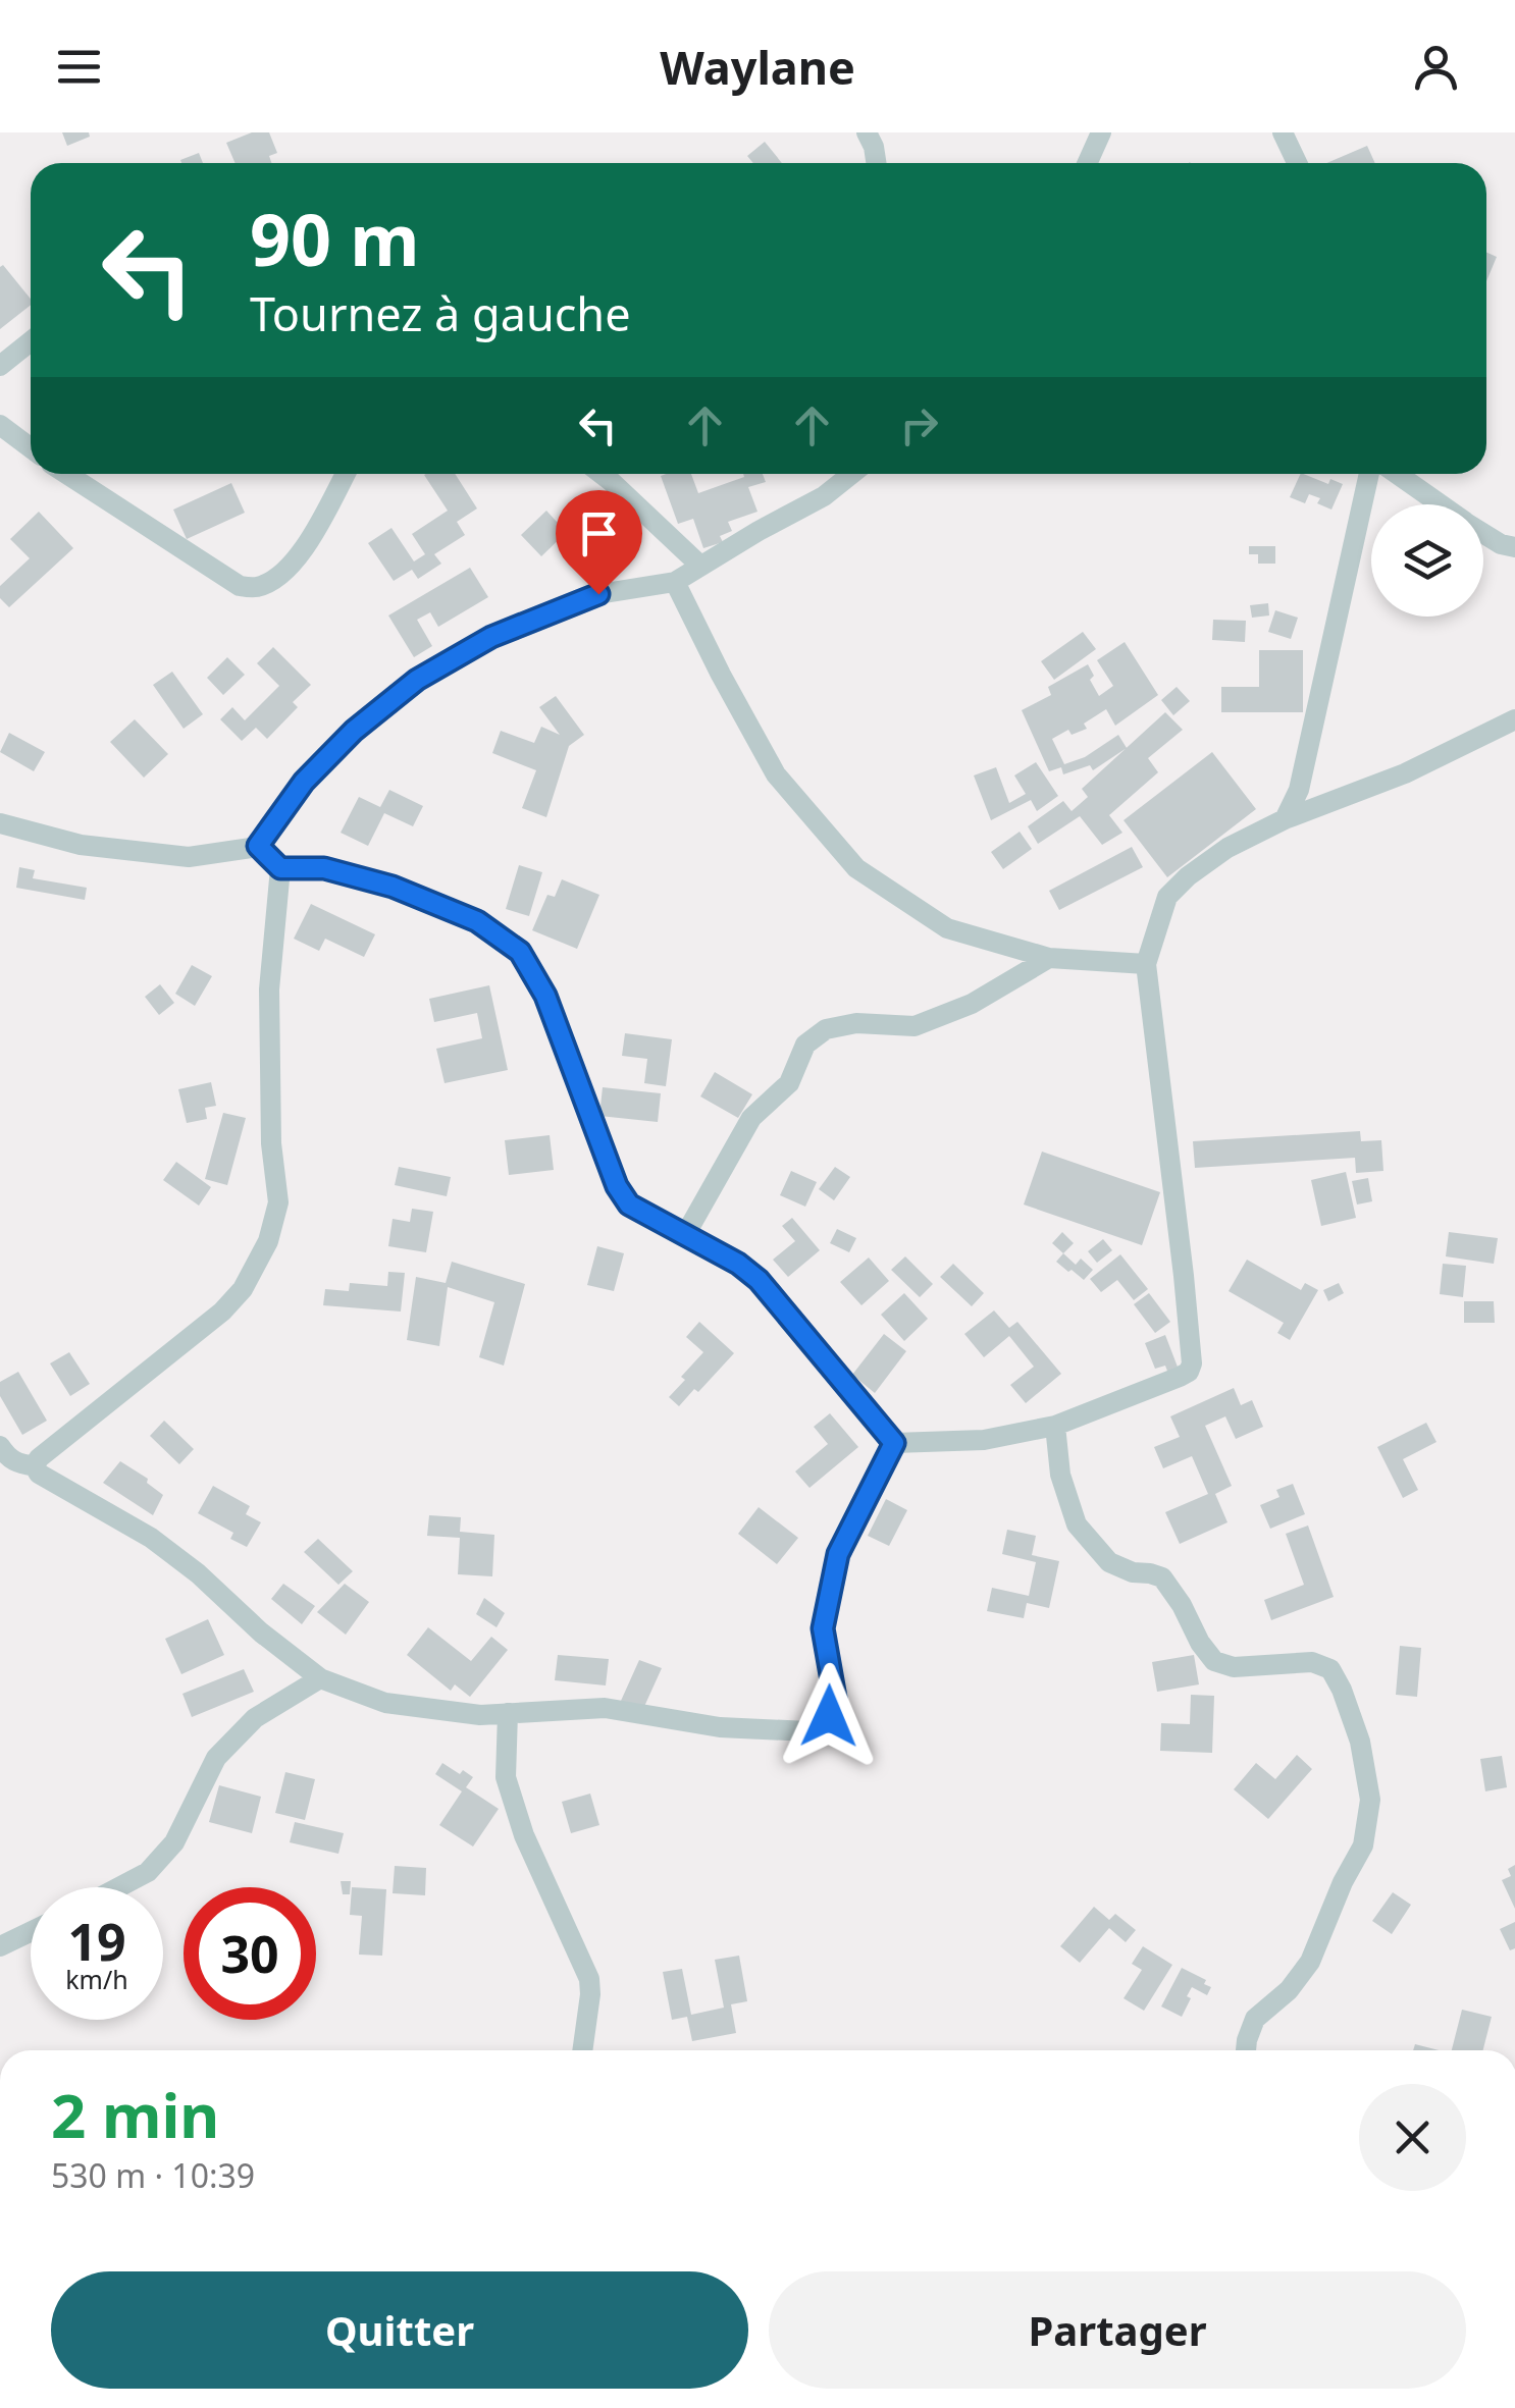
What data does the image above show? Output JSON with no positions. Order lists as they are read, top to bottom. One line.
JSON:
{"page":{"header":"Waylane","turn":["90 m","Tournez à gauche"],"speed":"19 km/h","limit":"30","heading":["2 min","530 m · 10:39"],"buttons":["Quitter","Partager"]}}
